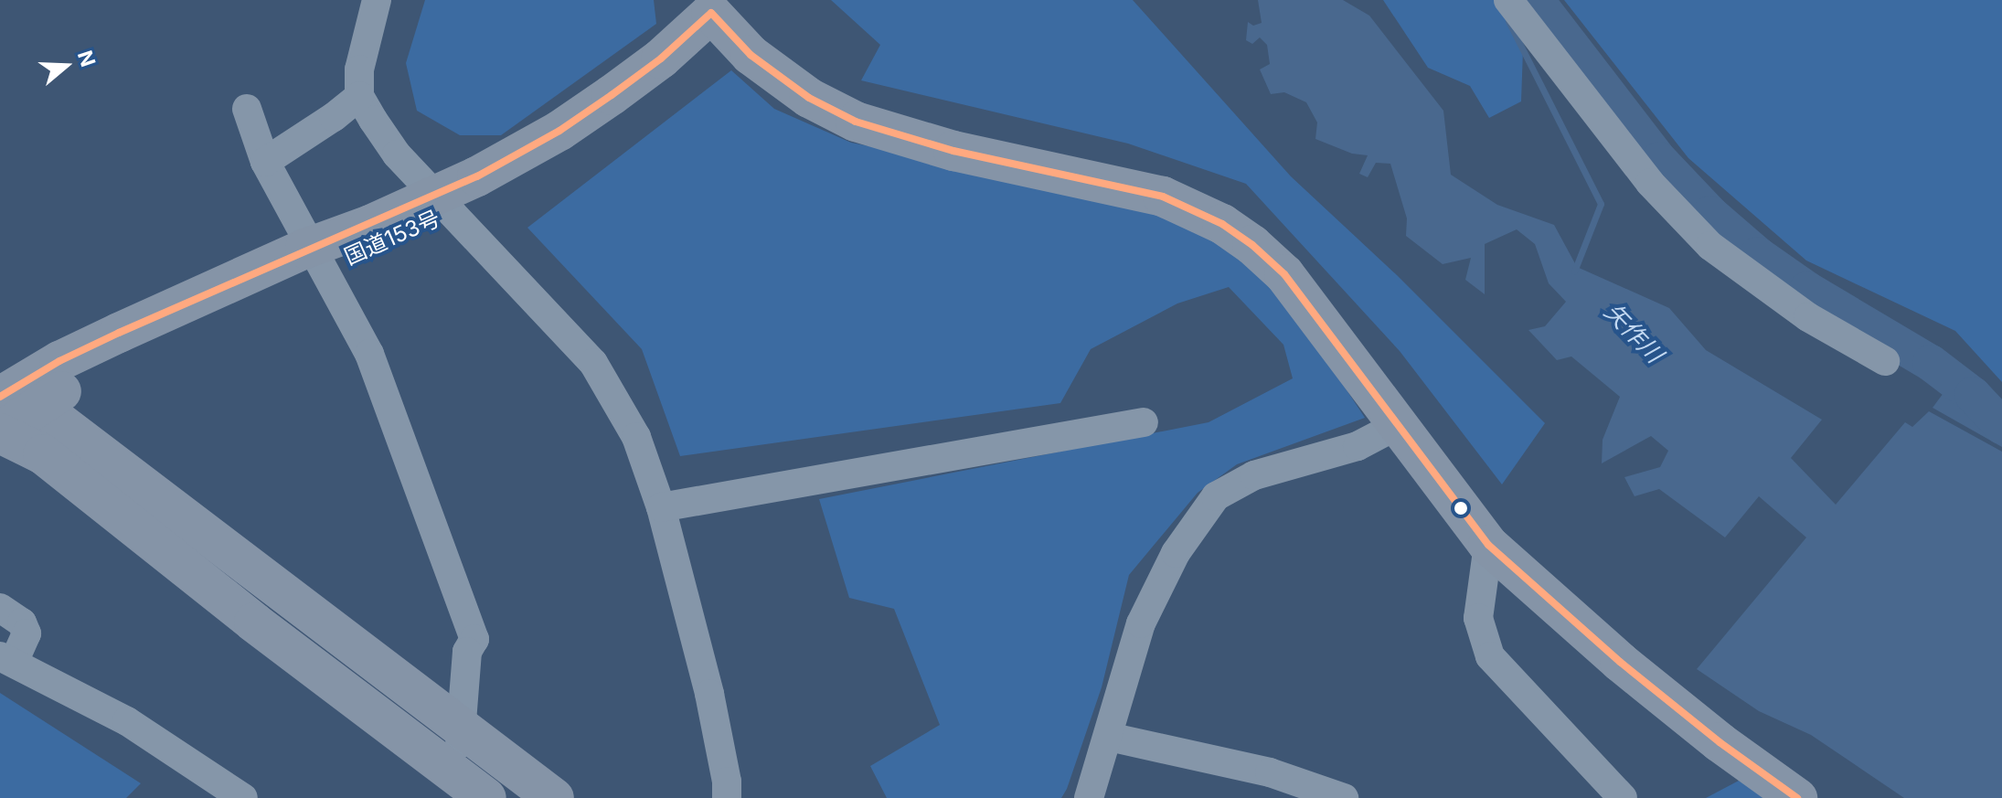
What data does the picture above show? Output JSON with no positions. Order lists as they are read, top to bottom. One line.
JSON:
{"streets":{"highway":["国道153号"]},"water":["矢作川"],"north":"right"}
